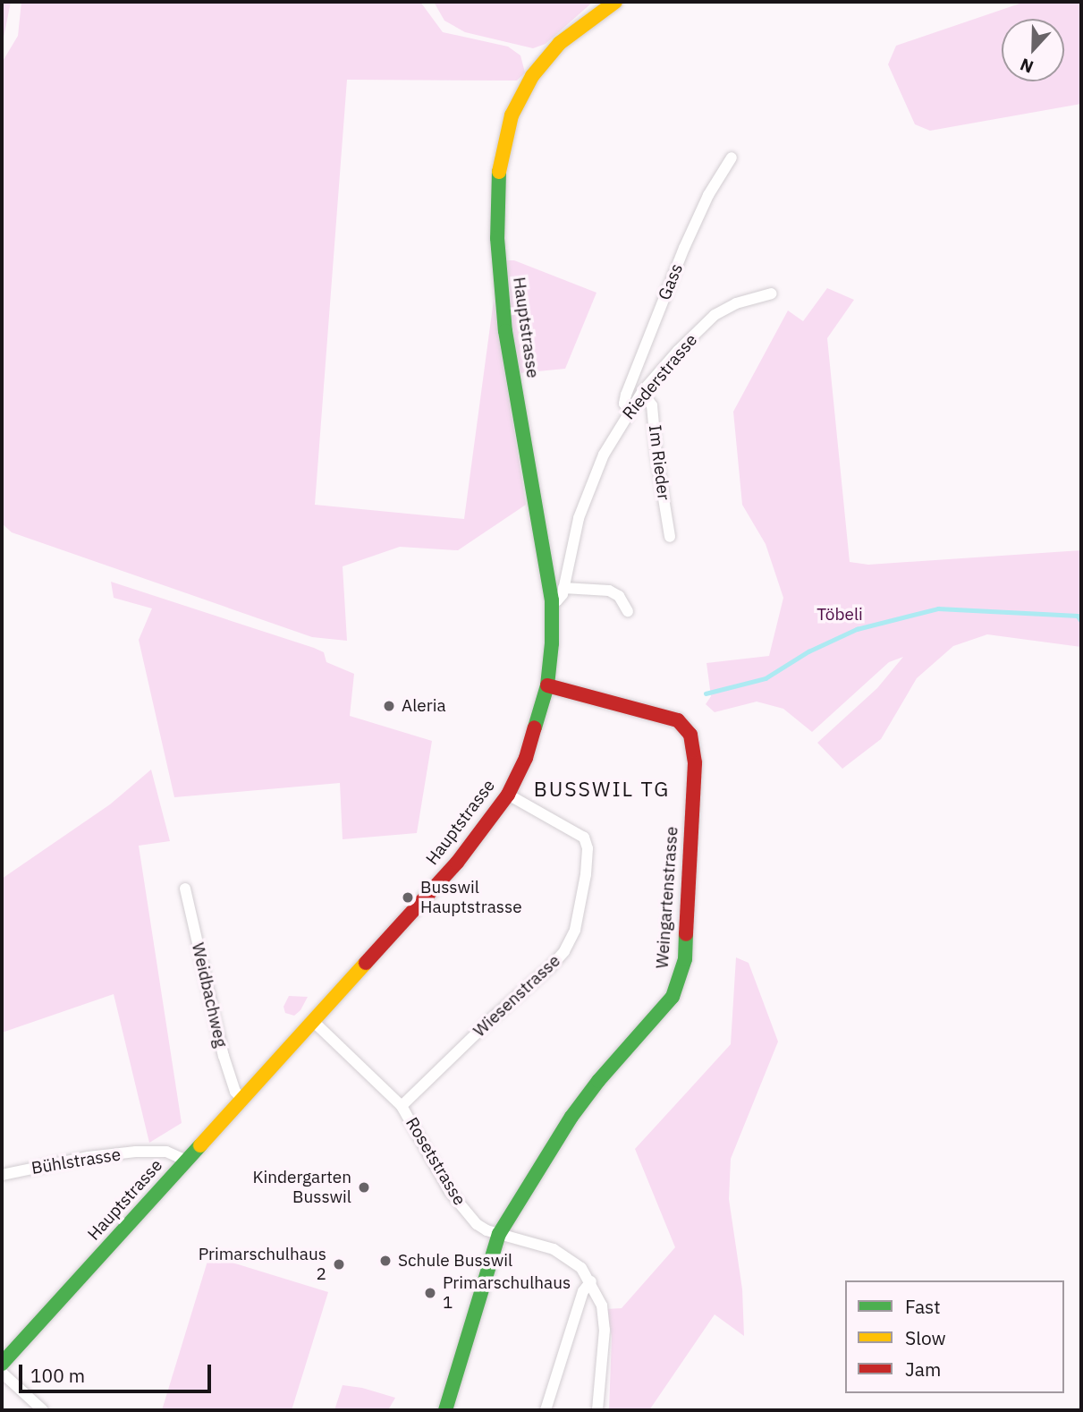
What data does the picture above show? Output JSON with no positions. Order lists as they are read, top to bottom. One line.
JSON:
{"streets":{"street":["Gass","Hauptstrasse","Riederstrasse","Im Rieder","Weingartenstrasse","Weidbachweg","Wiesenstrasse","Bühlstrasse","Rosetstrasse"]},"crossings":[["Gass","Riederstrasse"],["Hauptstrasse","Riederstrasse"],["Hauptstrasse","Weingartenstrasse"],["Hauptstrasse","Weidbachweg"],["Hauptstrasse","Wiesenstrasse"],["Hauptstrasse","Bühlstrasse"],["Hauptstrasse","Rosetstrasse"],["Riederstrasse","Im Rieder"],["Weingartenstrasse","Rosetstrasse"],["Wiesenstrasse","Rosetstrasse"]],"districts":["BUSSWIL TG"],"parks":["Töbeli"],"places":["Aleria","Busswil Hauptstrasse","Kindergarten Busswil","Schule Busswil","Primarschulhaus 2","Primarschulhaus 1"],"legend":["Fast","Slow","Jam"],"scale_bar":"100 m","north":"bottom"}
